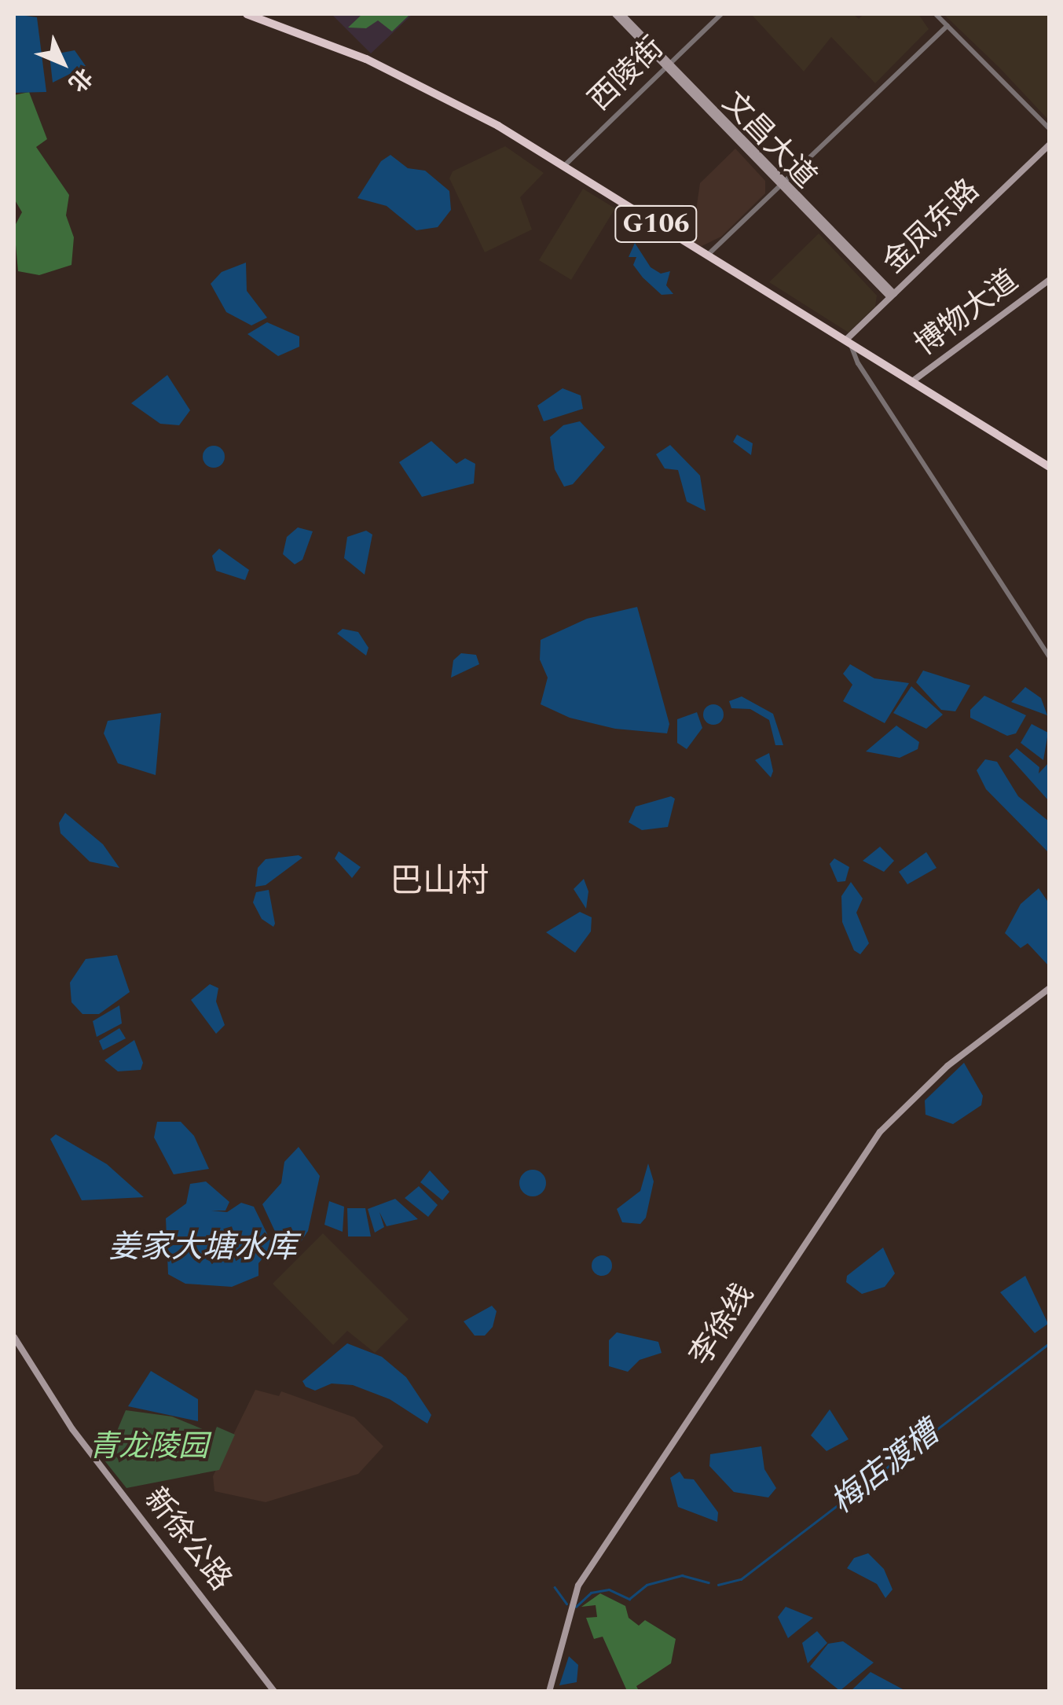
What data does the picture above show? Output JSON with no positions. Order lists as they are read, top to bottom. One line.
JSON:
{"streets":{"highway":["G106"],"main road":["文昌大道","金凤东路","博物大道","李徐线","新徐公路"],"street":["西陵街"]},"crossings":[["西陵街","文昌大道"],["西陵街","G106"],["文昌大道","金凤东路"],["G106","金凤东路"],["G106","博物大道"]],"districts":["巴山村"],"water":["姜家大塘水库","梅店渡槽"],"parks":["青龙陵园"],"north":"bottom right"}
